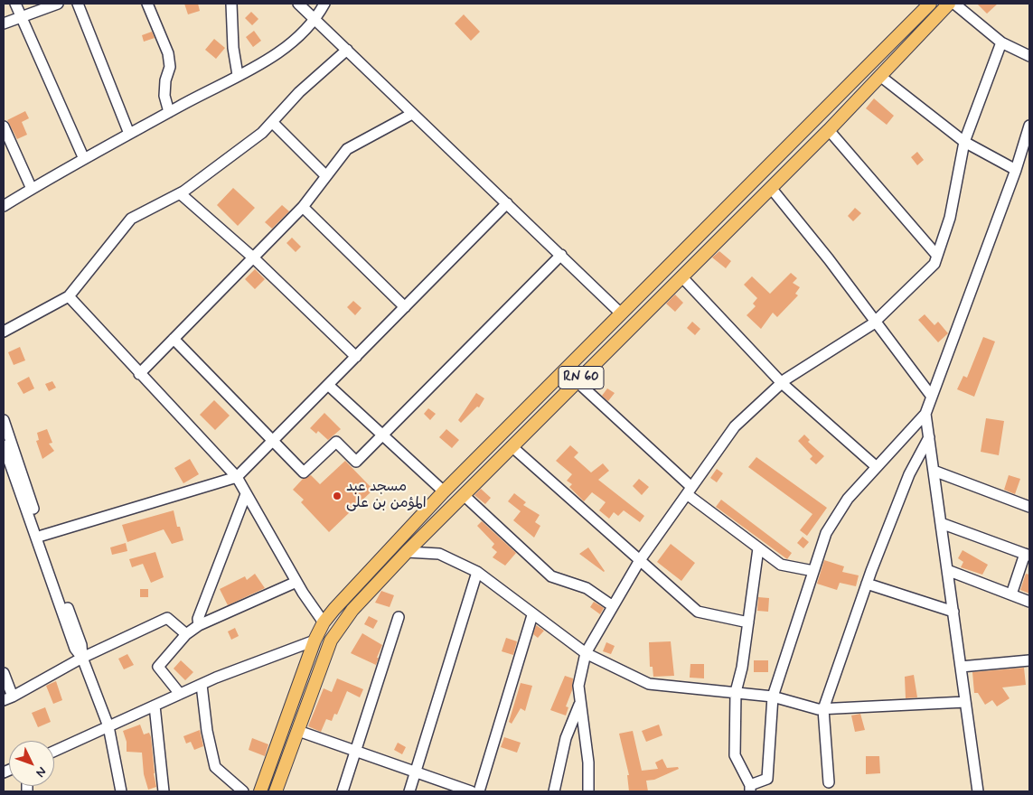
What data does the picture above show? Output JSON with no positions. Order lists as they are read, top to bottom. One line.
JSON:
{"streets":{"main road":["RN 60"]},"places":["مسجد عبد المؤمن بن على"],"north":"bottom right"}
